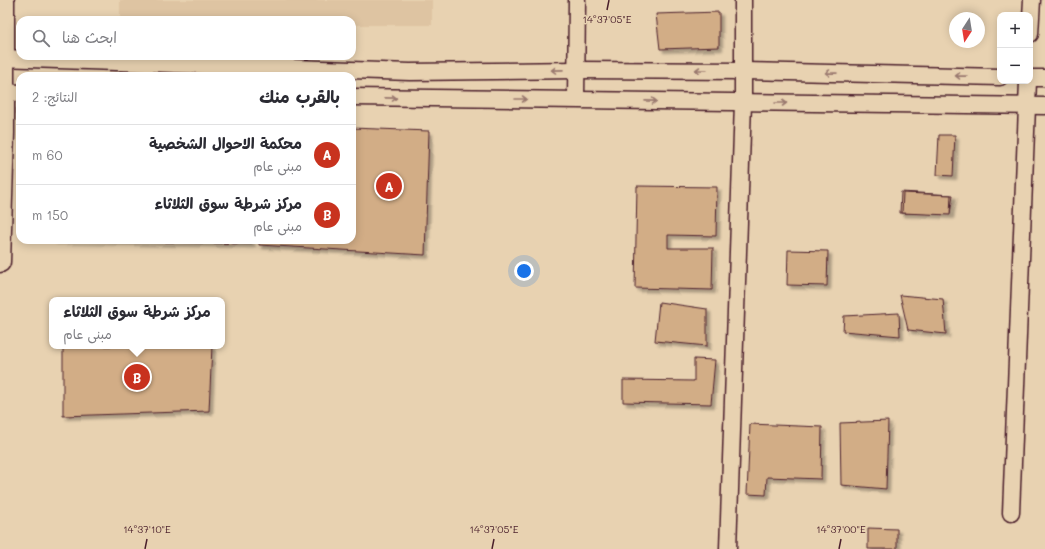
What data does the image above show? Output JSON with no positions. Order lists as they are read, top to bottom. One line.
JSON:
{"north":"bottom","page":{"map_buttons":["+","−"],"search":"ابحث هنا","heading":["بالقرب منك","النتائج: 2"],"list":[{"mark":"A","name":"محكمة الاحوال الشخصية","note":"مبنى عام","value":"60 m"},{"mark":"B","name":"مركز شرطة سوق الثلاثاء","note":"مبنى عام","value":"150 m"}],"pins":["A","B"],"popup":["مركز شرطة سوق الثلاثاء","مبنى عام"]},"coordinates":["14°37'05\"E","14°37'10\"E","14°37'00\"E"]}
